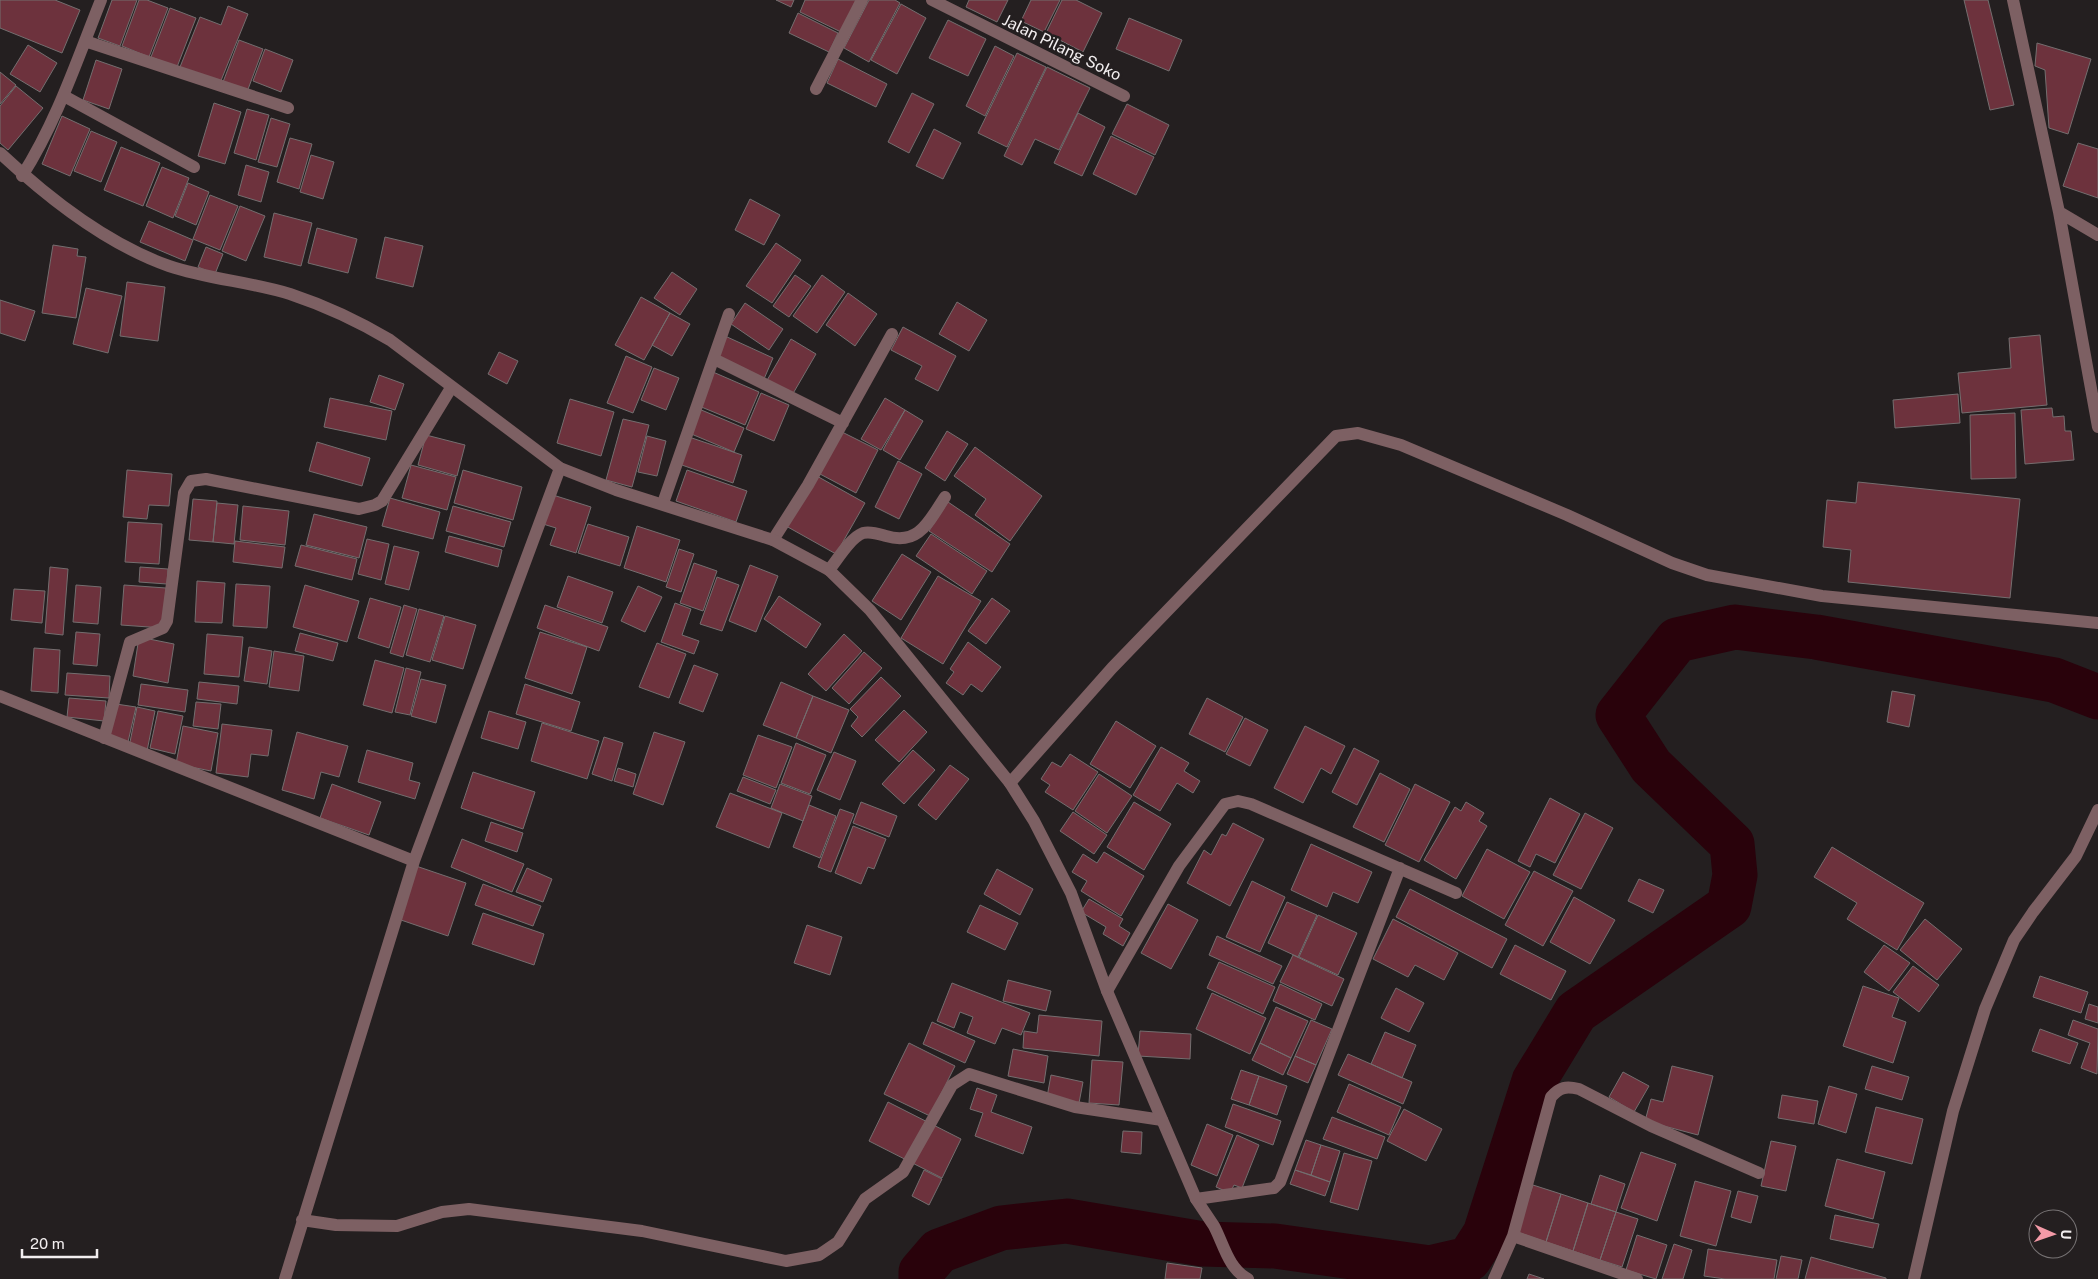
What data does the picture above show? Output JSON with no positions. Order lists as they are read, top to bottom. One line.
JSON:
{"streets":{"street":["Jalan Pilang Soko"]},"scale_bar":"20 m","north":"right"}
